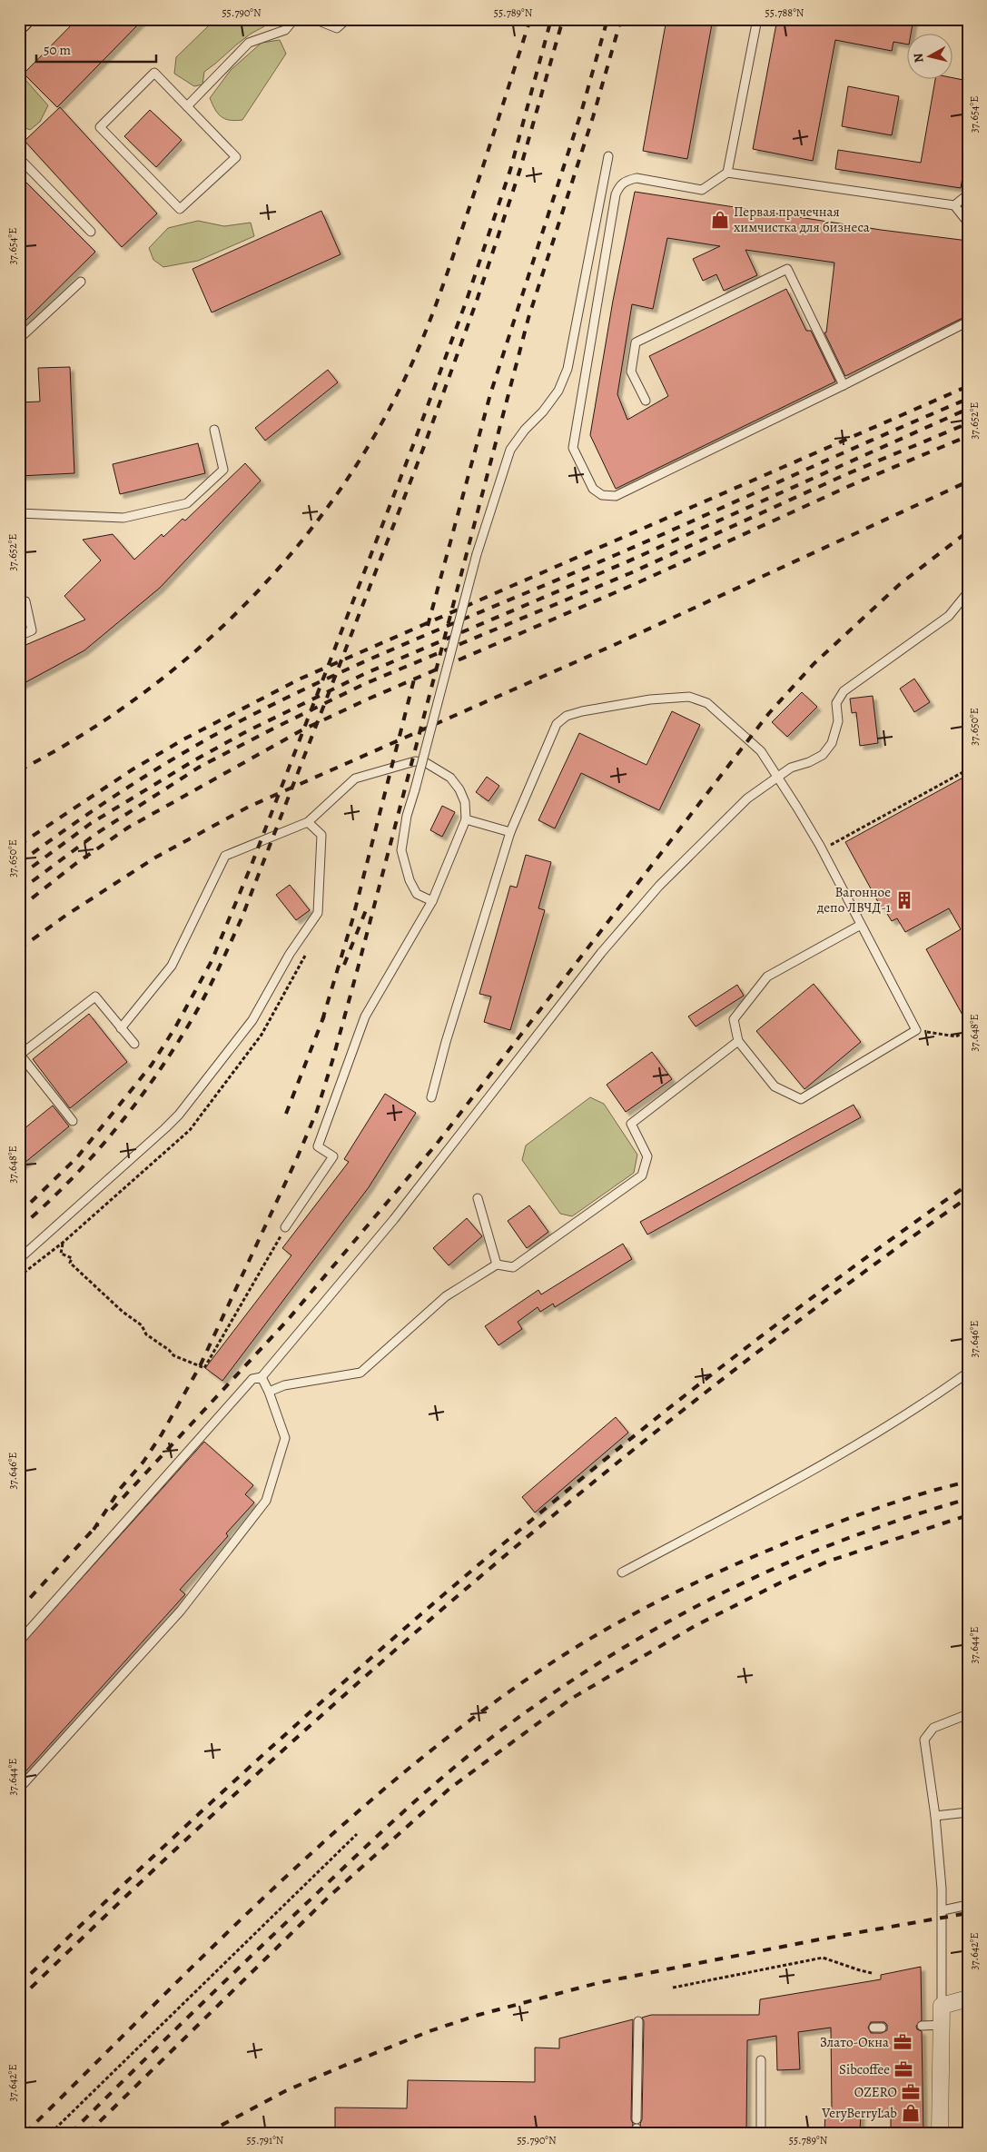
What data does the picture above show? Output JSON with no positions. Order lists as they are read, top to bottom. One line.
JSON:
{"places":{"shop":["Первая прачечная химчистка для бизнеса","VeryBerryLab"],"building":["Вагонное депо ЛВЧД-1"],"office":["Злато-Окна","Sibcoffee","OZERO"]},"scale_bar":"50 m","north":"left","coordinates":["55.790°N","55.789°N","55.788°N","37.654°E","37.652°E","37.650°E","37.648°E","37.646°E","37.644°E","37.642°E","55.791°N"]}
